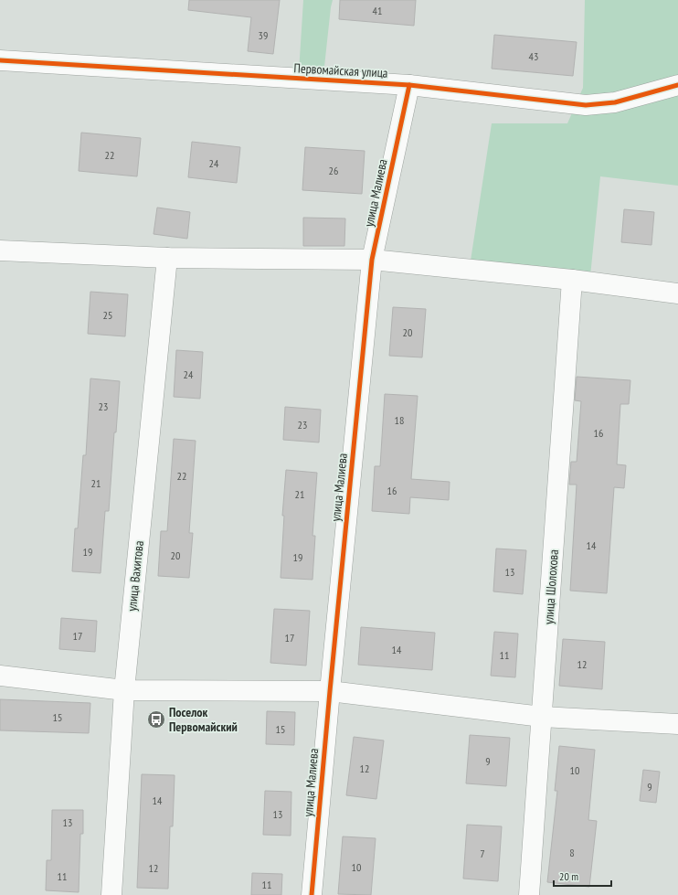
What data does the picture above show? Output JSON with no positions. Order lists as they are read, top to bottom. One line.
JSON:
{"streets":{"street":["Первомайская улица","улица Малиева","улица Вахитова","улица Шолохова"]},"crossings":[["Первомайская улица","улица Малиева"]],"places":{"bus stop":["Поселок Первомайский"]},"house_numbers":["41","39","43","22","24","26","25","20","24","23","18","23","16","22","21","16","21","14","19","20","19","13","17","17","14","11","12","15","15","9","12","10","9","14","13","13","8","7","10","12","11","11"],"scale_bar":"20 m"}
